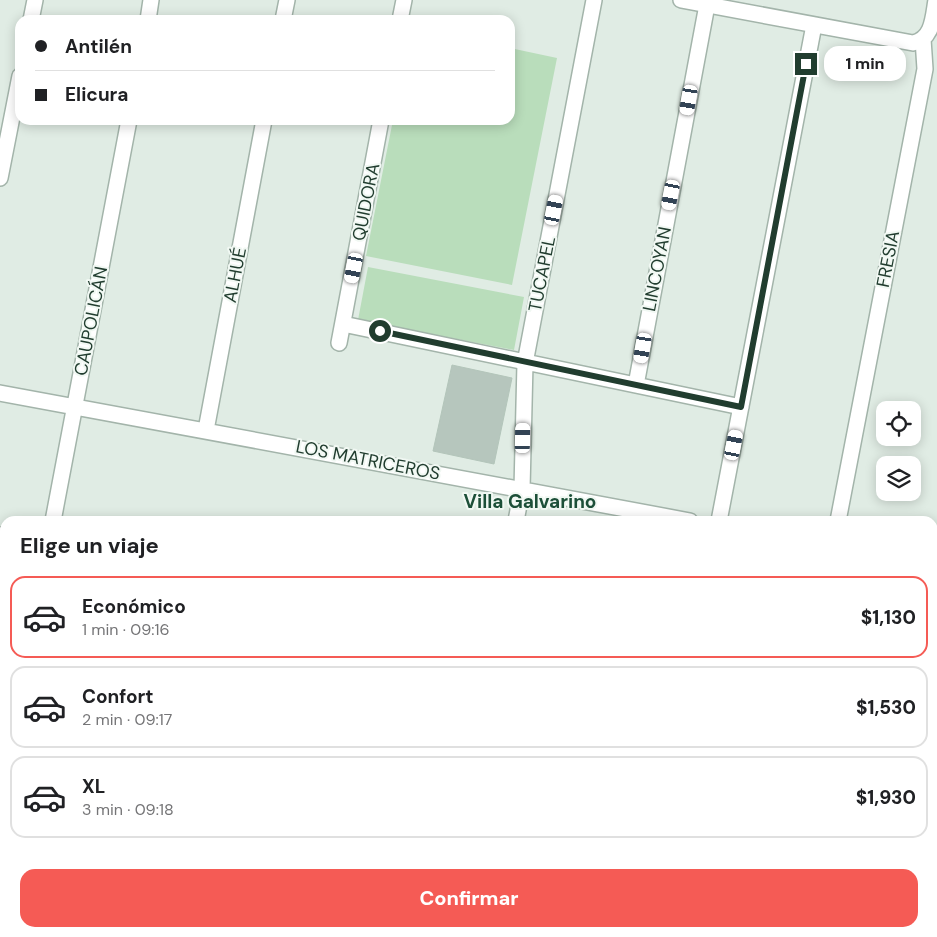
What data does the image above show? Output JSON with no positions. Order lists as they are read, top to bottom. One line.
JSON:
{"streets":{"street":["QUIDORA","FRESIA","LINCOYAN","TUCAPEL","ALHUÉ","CAUPOLICÁN","LOS MATRICEROS"]},"crossings":[["TUCAPEL","LOS MATRICEROS"],["ALHUÉ","LOS MATRICEROS"],["CAUPOLICÁN","LOS MATRICEROS"]],"districts":["Villa Galvarino"],"page":{"banner":["Antilén","Elicura"],"bubble":"1 min","heading":"Elige un viaje","list":[{"name":"Económico","note":"1 min · 09:16","value":"$1,130"},{"name":"Confort","note":"2 min · 09:17","value":"$1,530"},{"name":"XL","note":"3 min · 09:18","value":"$1,930"}],"buttons":"Confirmar"}}
